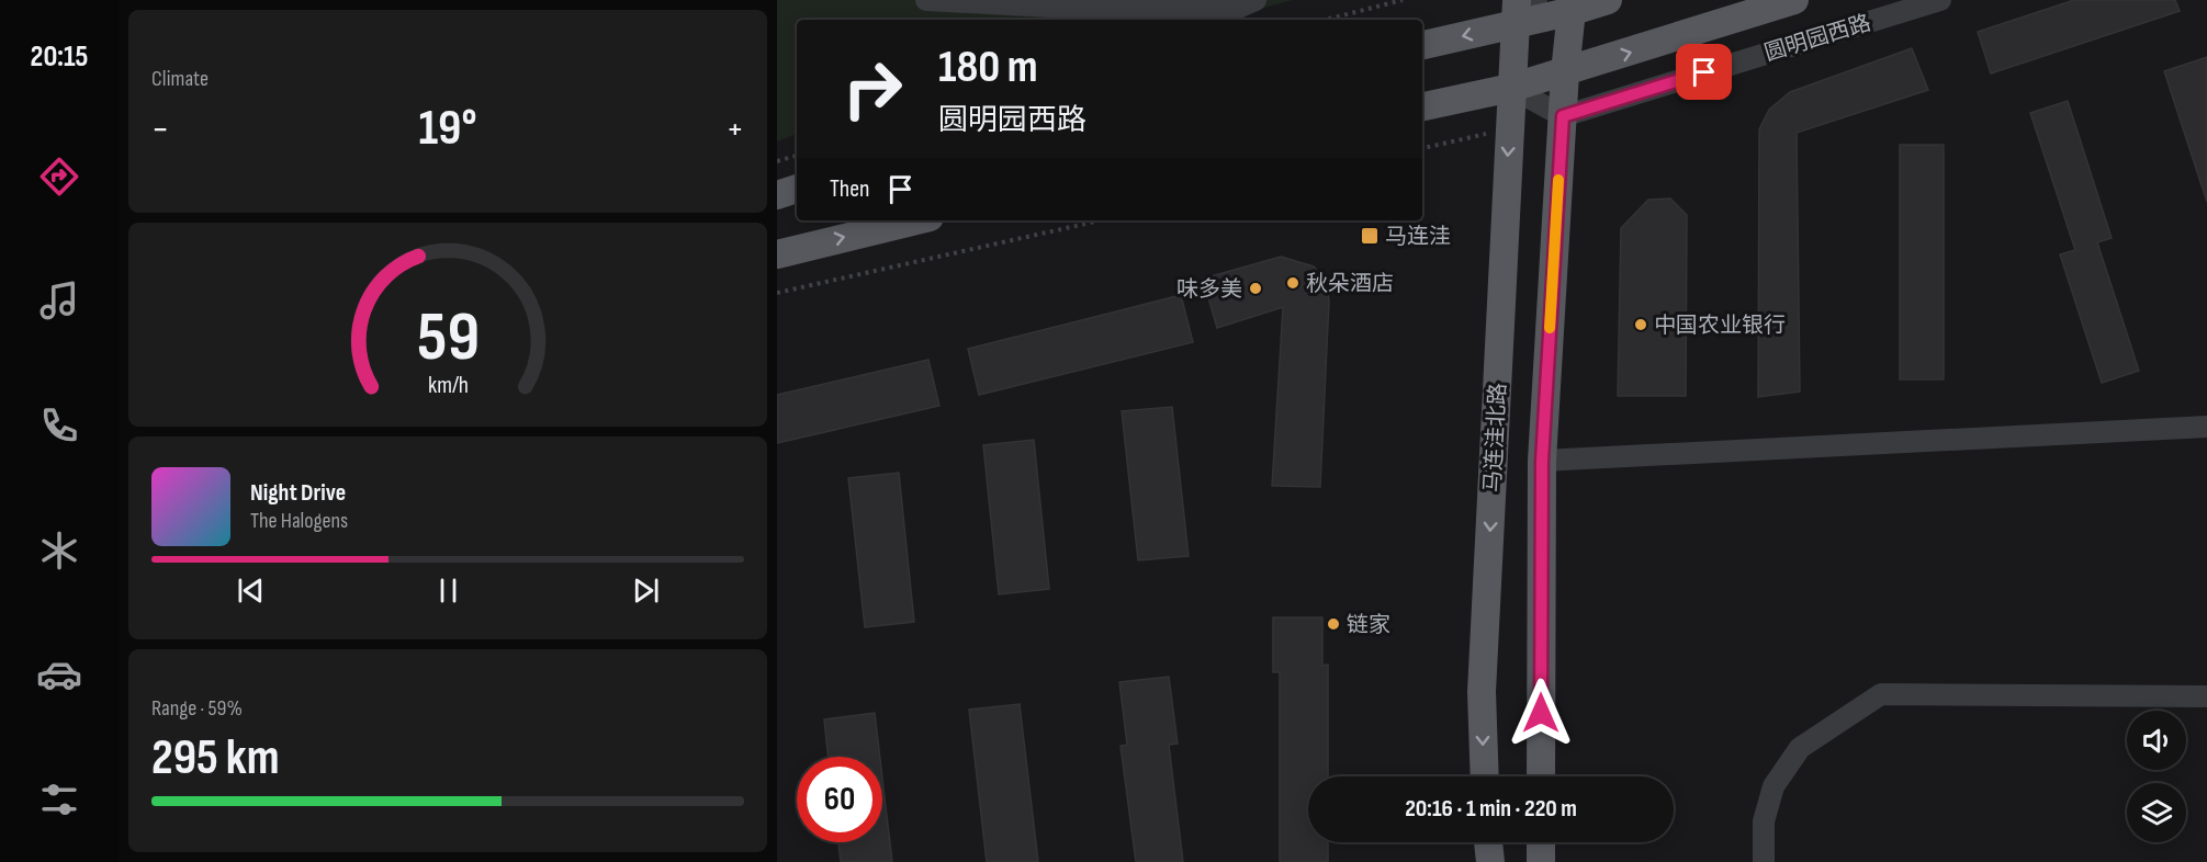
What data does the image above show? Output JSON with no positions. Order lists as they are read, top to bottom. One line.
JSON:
{"streets":{"main road":["圆明园西路","马连洼北路"]},"crossings":[["圆明园西路","马连洼北路"]],"places":{"transit":["马连洼"],"other":["秋朵酒店","味多美","中国农业银行","链家"]},"page":{"tabs":"20:15","tile":["Climate",["Range · 59%","295 km"]],"turn":["180 m","圆明园西路"],"heat":["−","19°","+"],"then":"Then","song":["Night Drive","The Halogens"],"limit":"60","trip":"20:16 · 1 min · 220 m","gauge":["59","km/h"]}}
